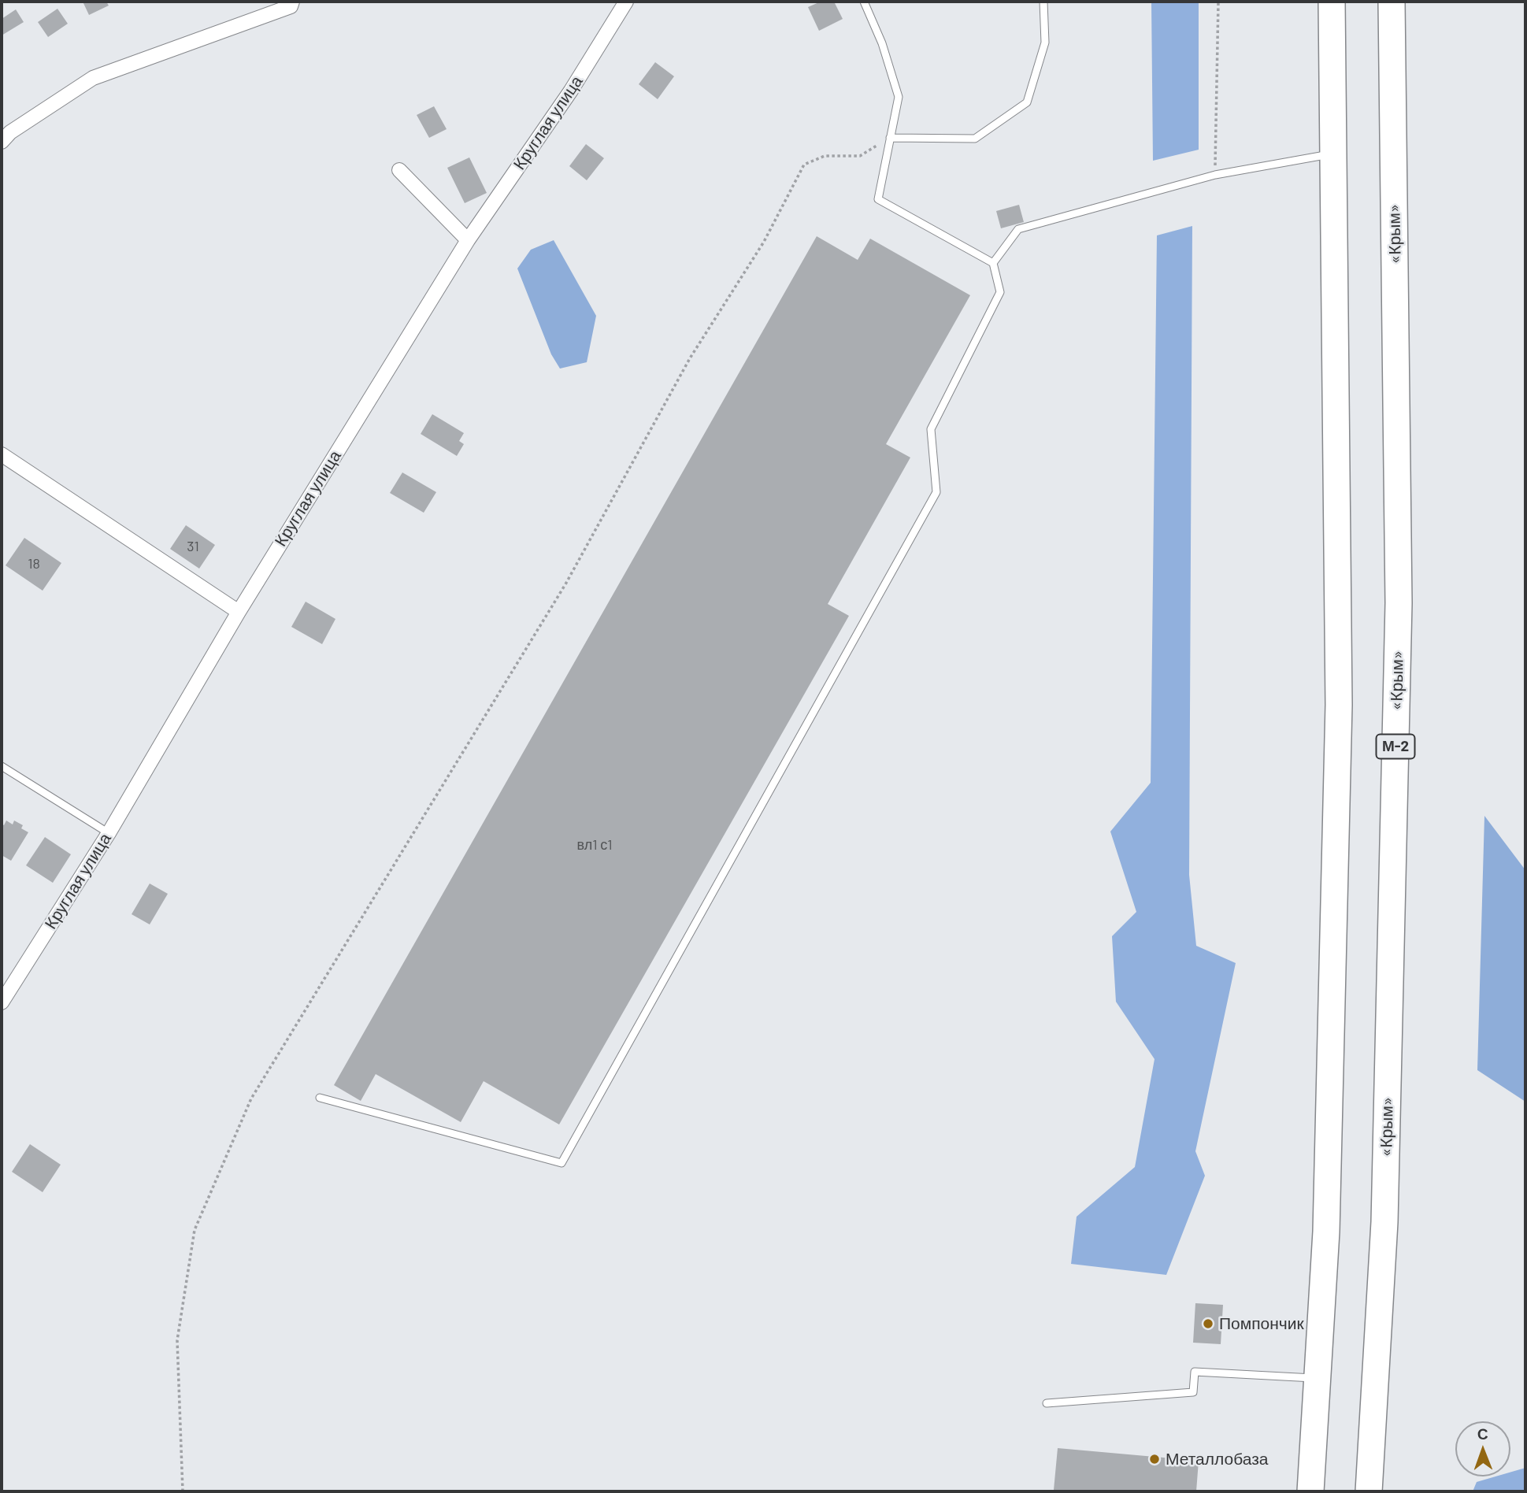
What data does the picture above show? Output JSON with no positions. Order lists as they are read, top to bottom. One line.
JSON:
{"streets":{"highway":["«Крым»","М-2"],"street":["Круглая улица"]},"places":["Помпончик","Металлобаза"],"house_numbers":["31","18","вл1 с1"],"north":"top"}
